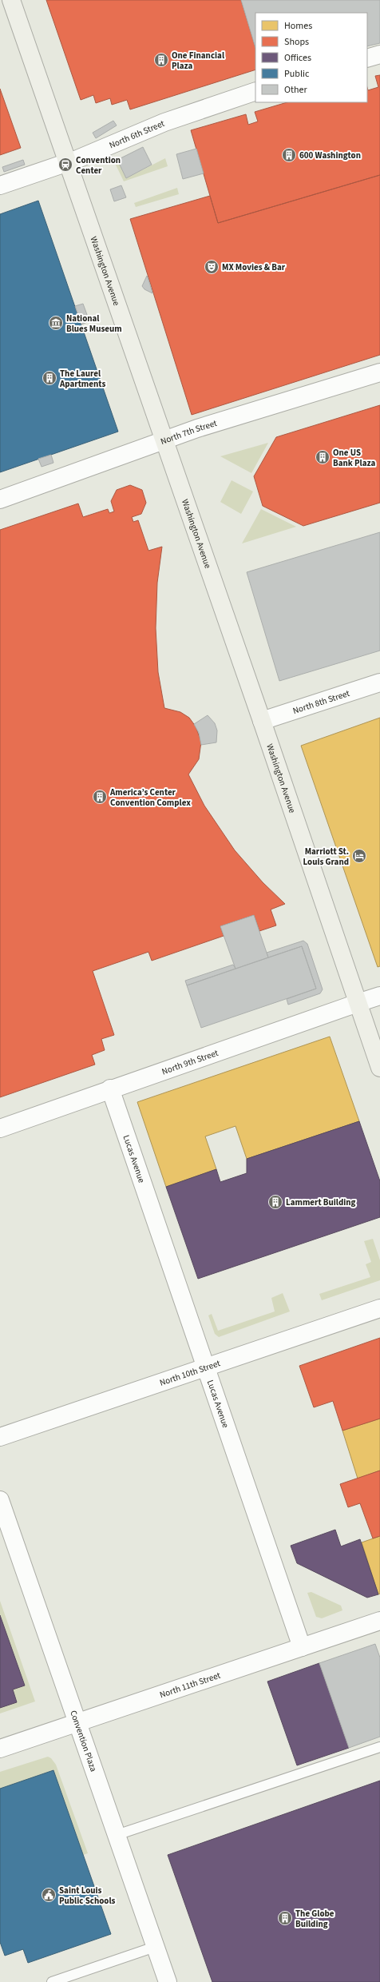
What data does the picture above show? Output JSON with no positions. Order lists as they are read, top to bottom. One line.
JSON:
{"streets":{"main road":["Washington Avenue"],"street":["North 6th Street","North 7th Street","North 8th Street","North 9th Street","Lucas Avenue","North 10th Street","North 11th Street","Convention Plaza"]},"crossings":[["North 6th Street","Washington Avenue"],["Washington Avenue","North 7th Street"],["Washington Avenue","North 8th Street"],["Washington Avenue","North 9th Street"],["North 9th Street","Lucas Avenue"],["Lucas Avenue","North 10th Street"],["Lucas Avenue","North 11th Street"],["North 11th Street","Convention Plaza"]],"places":{"building":["One Financial Plaza","600 Washington","The Laurel Apartments","One US Bank Plaza","America’s Center Convention Complex","Lammert Building","The Globe Building"],"station":["Convention Center"],"theatre":["MX Movies & Bar"],"museum":["National Blues Museum"],"hotel":["Marriott St. Louis Grand"],"public building":["Saint Louis Public Schools"]},"legend":["Homes","Shops","Offices","Public","Other"]}
